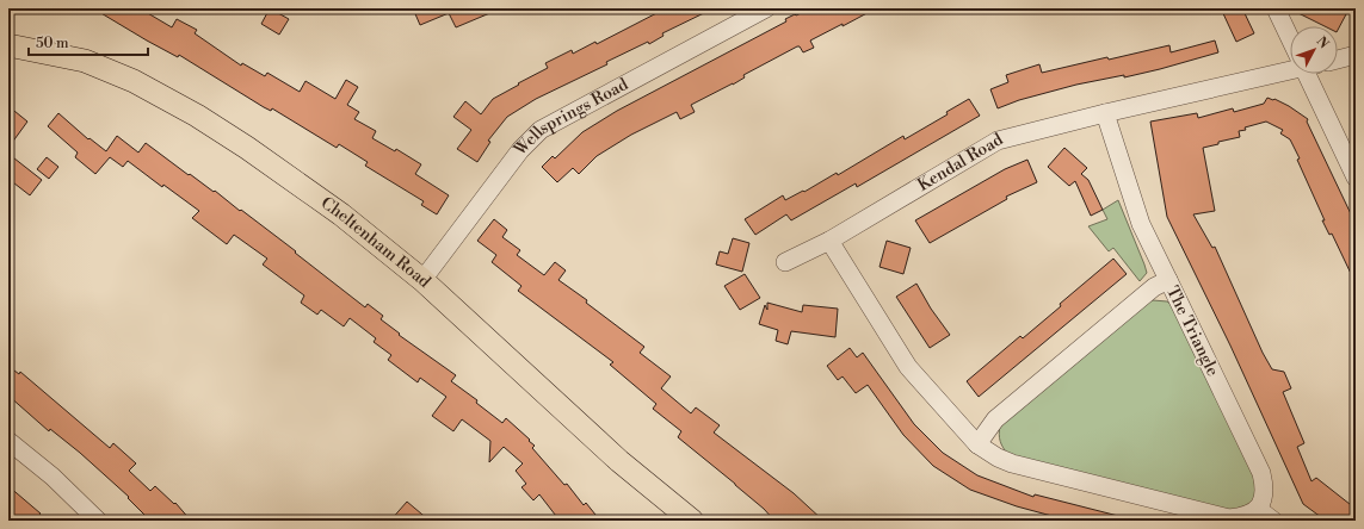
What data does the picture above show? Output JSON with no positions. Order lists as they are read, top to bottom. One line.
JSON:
{"streets":{"main road":["Cheltenham Road"],"street":["Wellsprings Road","Kendal Road","The Triangle"]},"crossings":[["Wellsprings Road","Cheltenham Road"]],"scale_bar":"50 m","north":"top right"}
